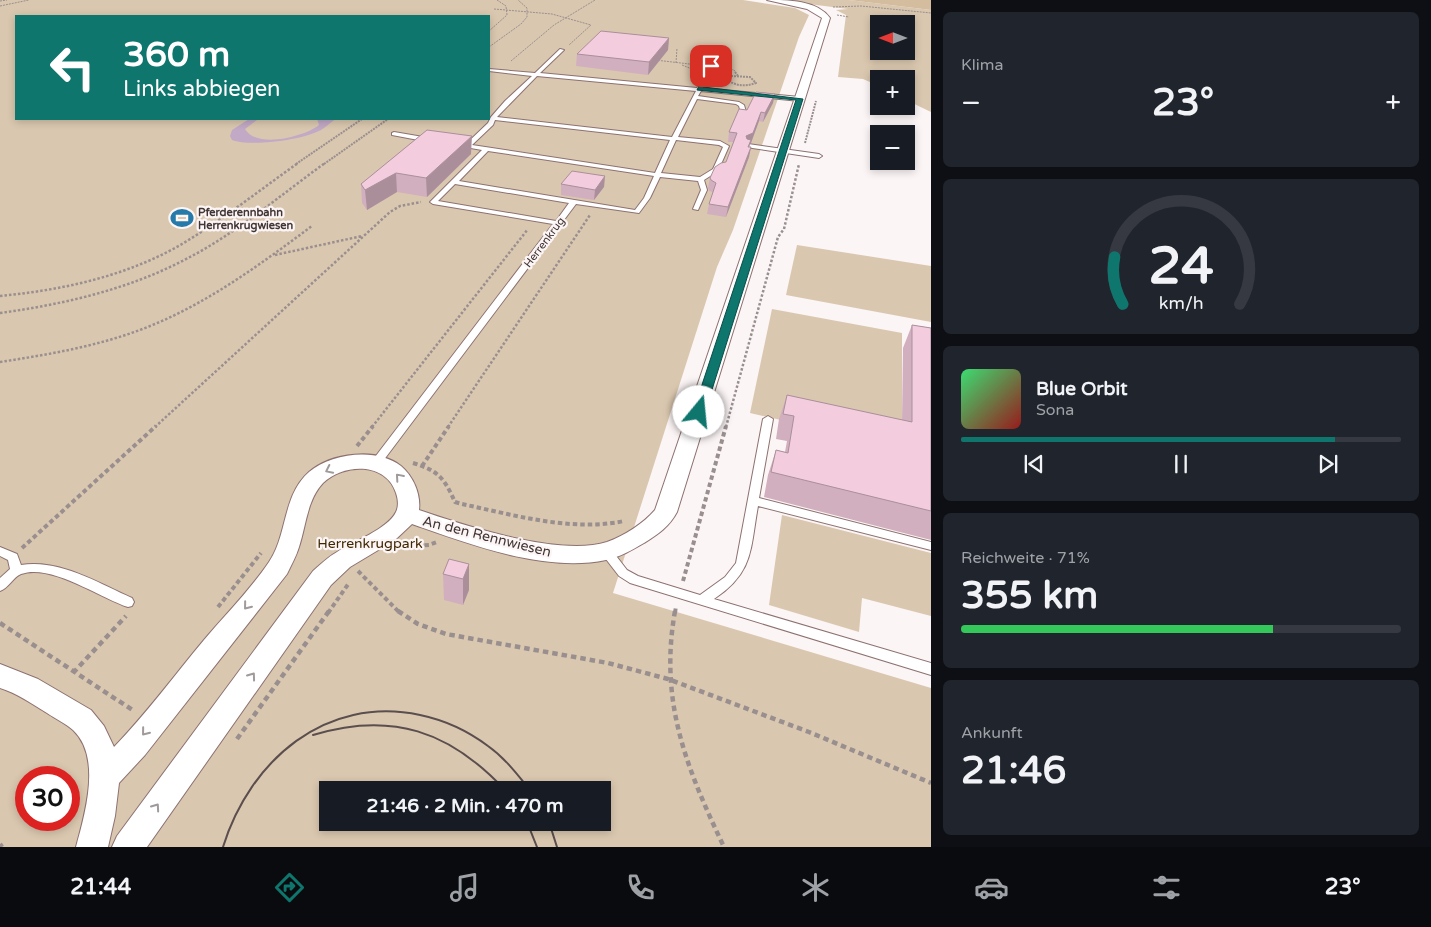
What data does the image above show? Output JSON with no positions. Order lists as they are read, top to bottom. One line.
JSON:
{"streets":{"street":["An den Rennwiesen"],"lane":["Herrenkrug"]},"parks":["Herrenkrugpark"],"places":{"sports":["Pferderennbahn Herrenkrugwiesen"]},"north":"left","page":{"tile":["Klima",["Reichweite · 71%","355 km"],["Ankunft","21:46"]],"map_buttons":["+","−"],"turn":["360 m","Links abbiegen"],"heat":["−","23°","+"],"song":["Blue Orbit","Sona"],"limit":"30","trip":"21:46 · 2 Min. · 470 m","tabs":["21:44","23°"],"gauge":["24","km/h"]}}
